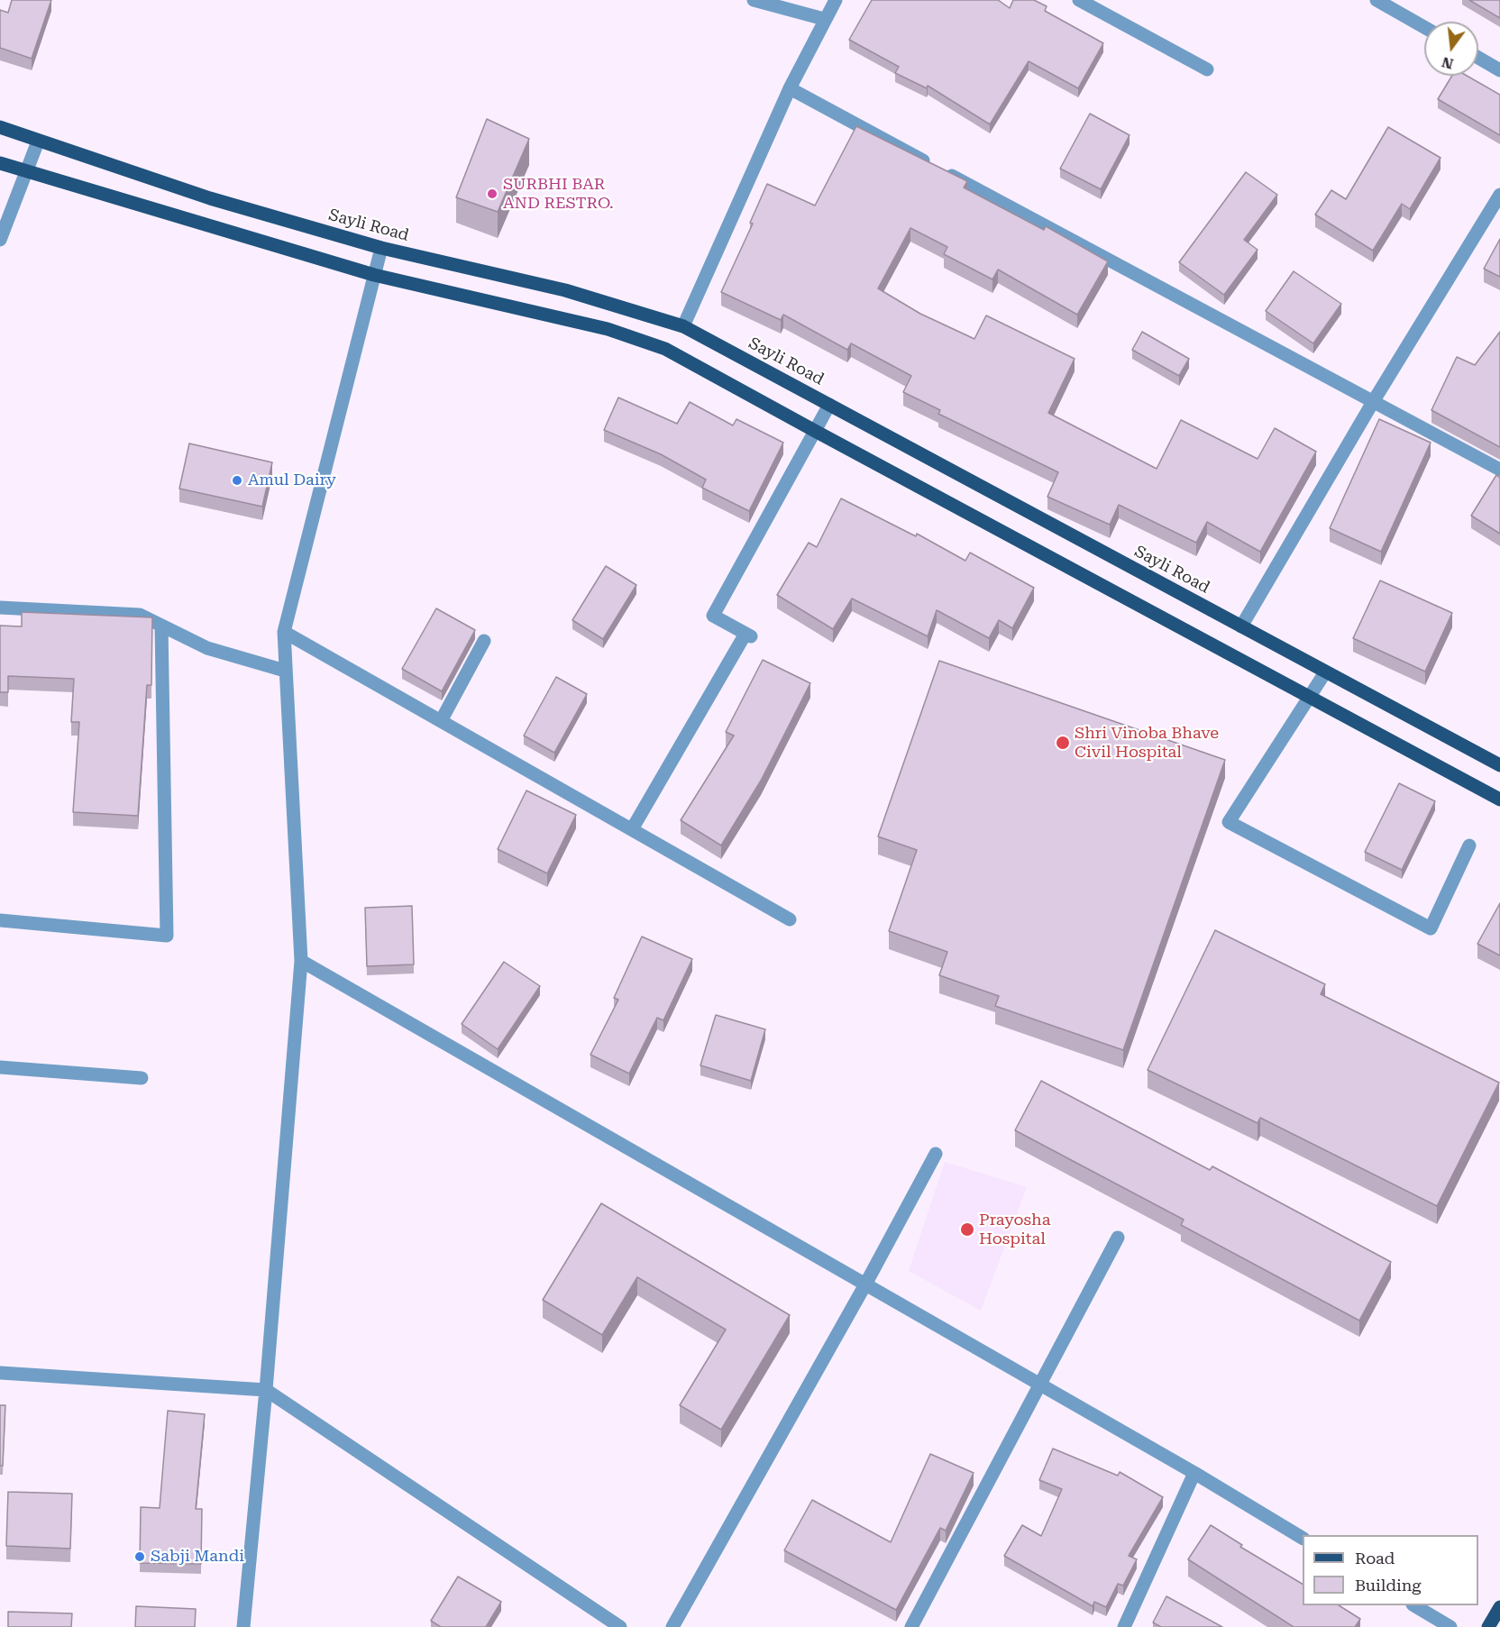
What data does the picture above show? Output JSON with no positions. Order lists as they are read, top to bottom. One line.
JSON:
{"streets":{"main road":["Sayli Road"]},"places":["SURBHI BAR AND RESTRO.","Amul Dairy","Shri Vinoba Bhave Civil Hospital","Prayosha Hospital","Sabji Mandi"],"legend":["Road","Building"],"north":"bottom"}
